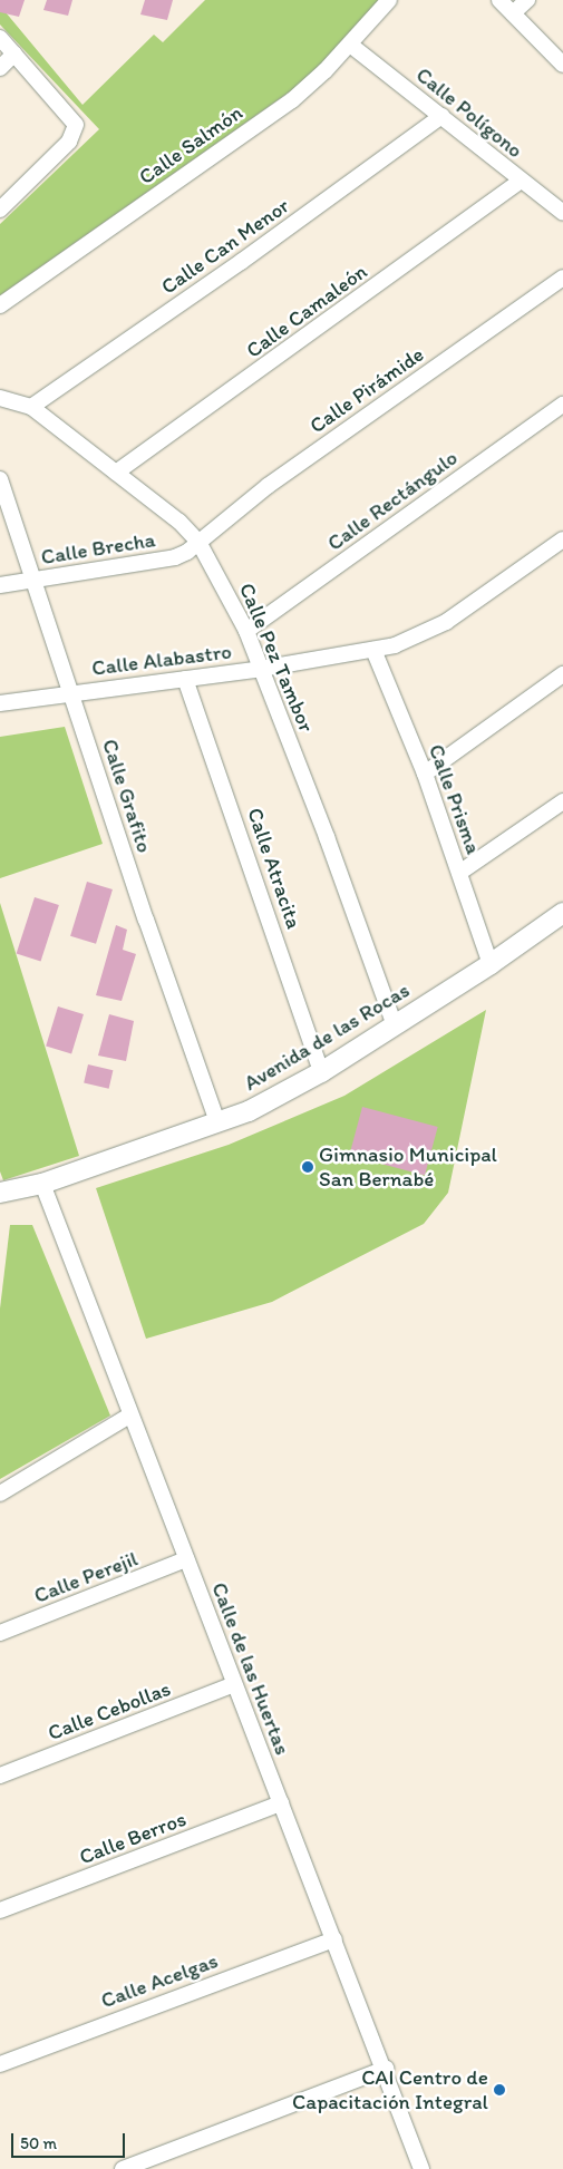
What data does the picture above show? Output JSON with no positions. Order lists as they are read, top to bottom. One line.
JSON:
{"streets":{"street":["Calle Polígono","Calle Salmón","Calle Can Menor","Calle Camaleón","Calle Pirámide","Calle Rectángulo","Calle Brecha","Calle Pez Tambor","Calle Alabastro","Calle Grafito","Calle Prisma","Calle Atracita","Avenida de las Rocas","Calle Perejil","Calle de las Huertas","Calle Cebollas","Calle Berros","Calle Acelgas"]},"crossings":[["Calle Polígono","Calle Salmón"],["Calle Polígono","Calle Can Menor"],["Calle Polígono","Calle Camaleón"],["Calle Can Menor","Calle Pez Tambor"],["Calle Camaleón","Calle Pez Tambor"],["Calle Pirámide","Calle Brecha"],["Calle Pirámide","Calle Pez Tambor"],["Calle Rectángulo","Calle Pez Tambor"],["Calle Brecha","Calle Pez Tambor"],["Calle Brecha","Calle Grafito"],["Calle Pez Tambor","Calle Alabastro"],["Calle Pez Tambor","Avenida de las Rocas"],["Calle Alabastro","Calle Grafito"],["Calle Alabastro","Calle Prisma"],["Calle Alabastro","Calle Atracita"],["Calle Grafito","Avenida de las Rocas"],["Calle Prisma","Avenida de las Rocas"],["Calle Atracita","Avenida de las Rocas"],["Avenida de las Rocas","Calle de las Huertas"],["Calle Perejil","Calle de las Huertas"],["Calle de las Huertas","Calle Cebollas"],["Calle de las Huertas","Calle Berros"],["Calle de las Huertas","Calle Acelgas"]],"places":["Gimnasio Municipal San Bernabé","CAI Centro de Capacitación Integral"],"scale_bar":"50 m"}
